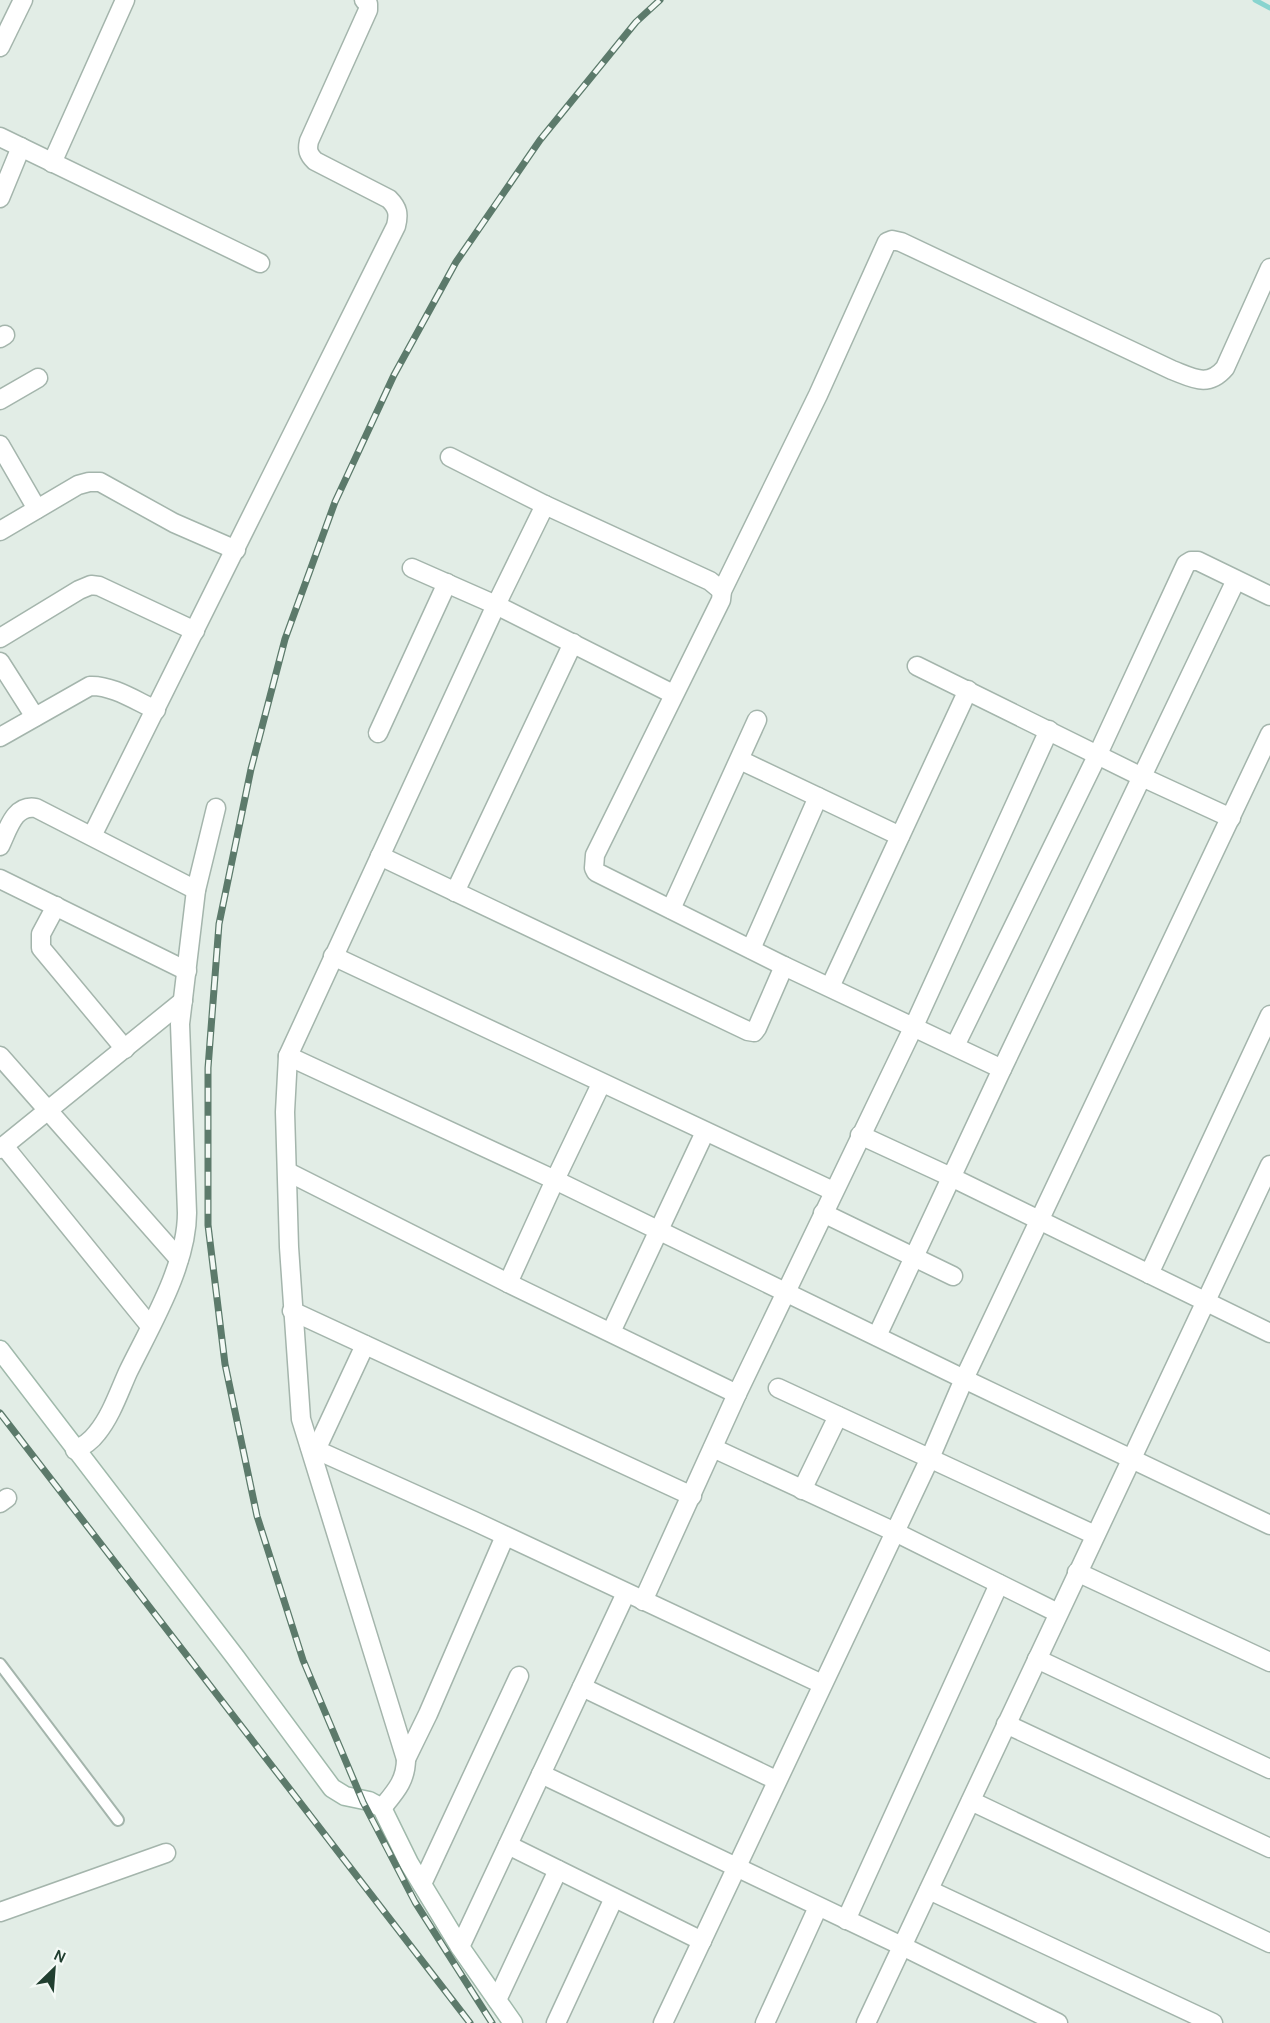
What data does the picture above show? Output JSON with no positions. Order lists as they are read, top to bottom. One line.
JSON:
{"north":"top right"}
